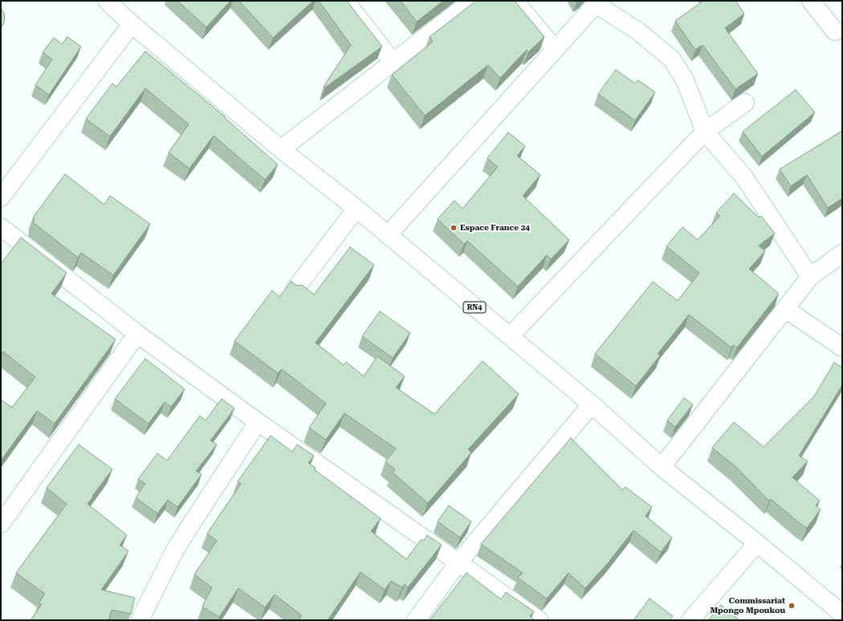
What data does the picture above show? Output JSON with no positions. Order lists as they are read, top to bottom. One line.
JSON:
{"streets":{"main road":["RN4"]},"places":["Espace France 24","Commissariat Mpongo Mpoukou"]}
